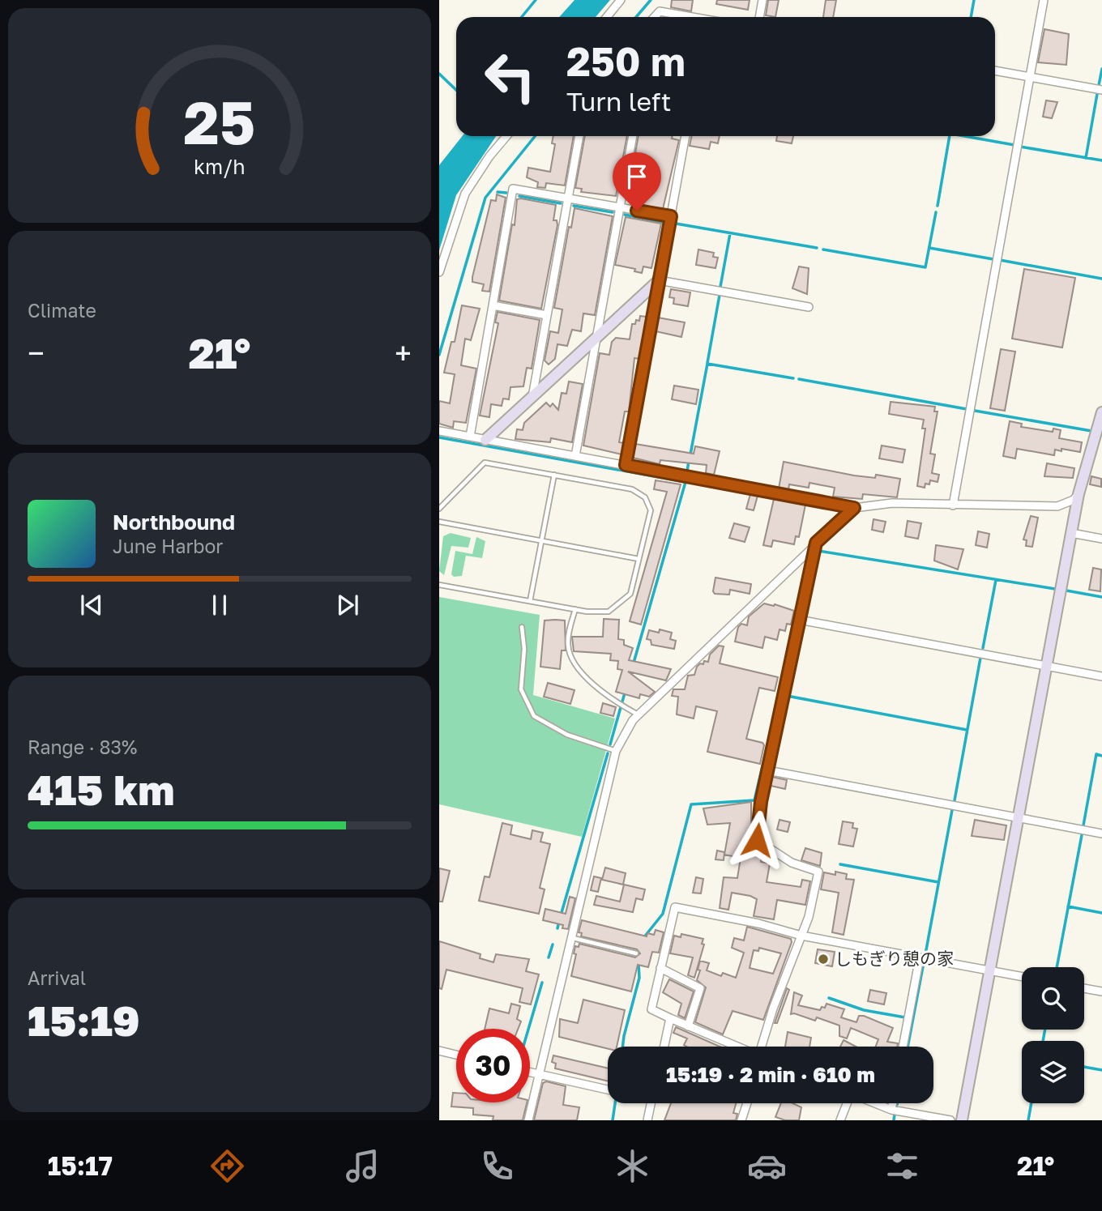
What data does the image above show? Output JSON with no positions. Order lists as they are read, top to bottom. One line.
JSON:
{"places":["しもぎり憩の家"],"page":{"turn":["250 m","Turn left"],"tile":["Climate",["Range · 83%","415 km"],["Arrival","15:19"]],"heat":["−","21°","+"],"song":["Northbound","June Harbor"],"limit":"30","trip":"15:19 · 2 min · 610 m","tabs":["15:17","21°"],"gauge":["25","km/h"]}}
